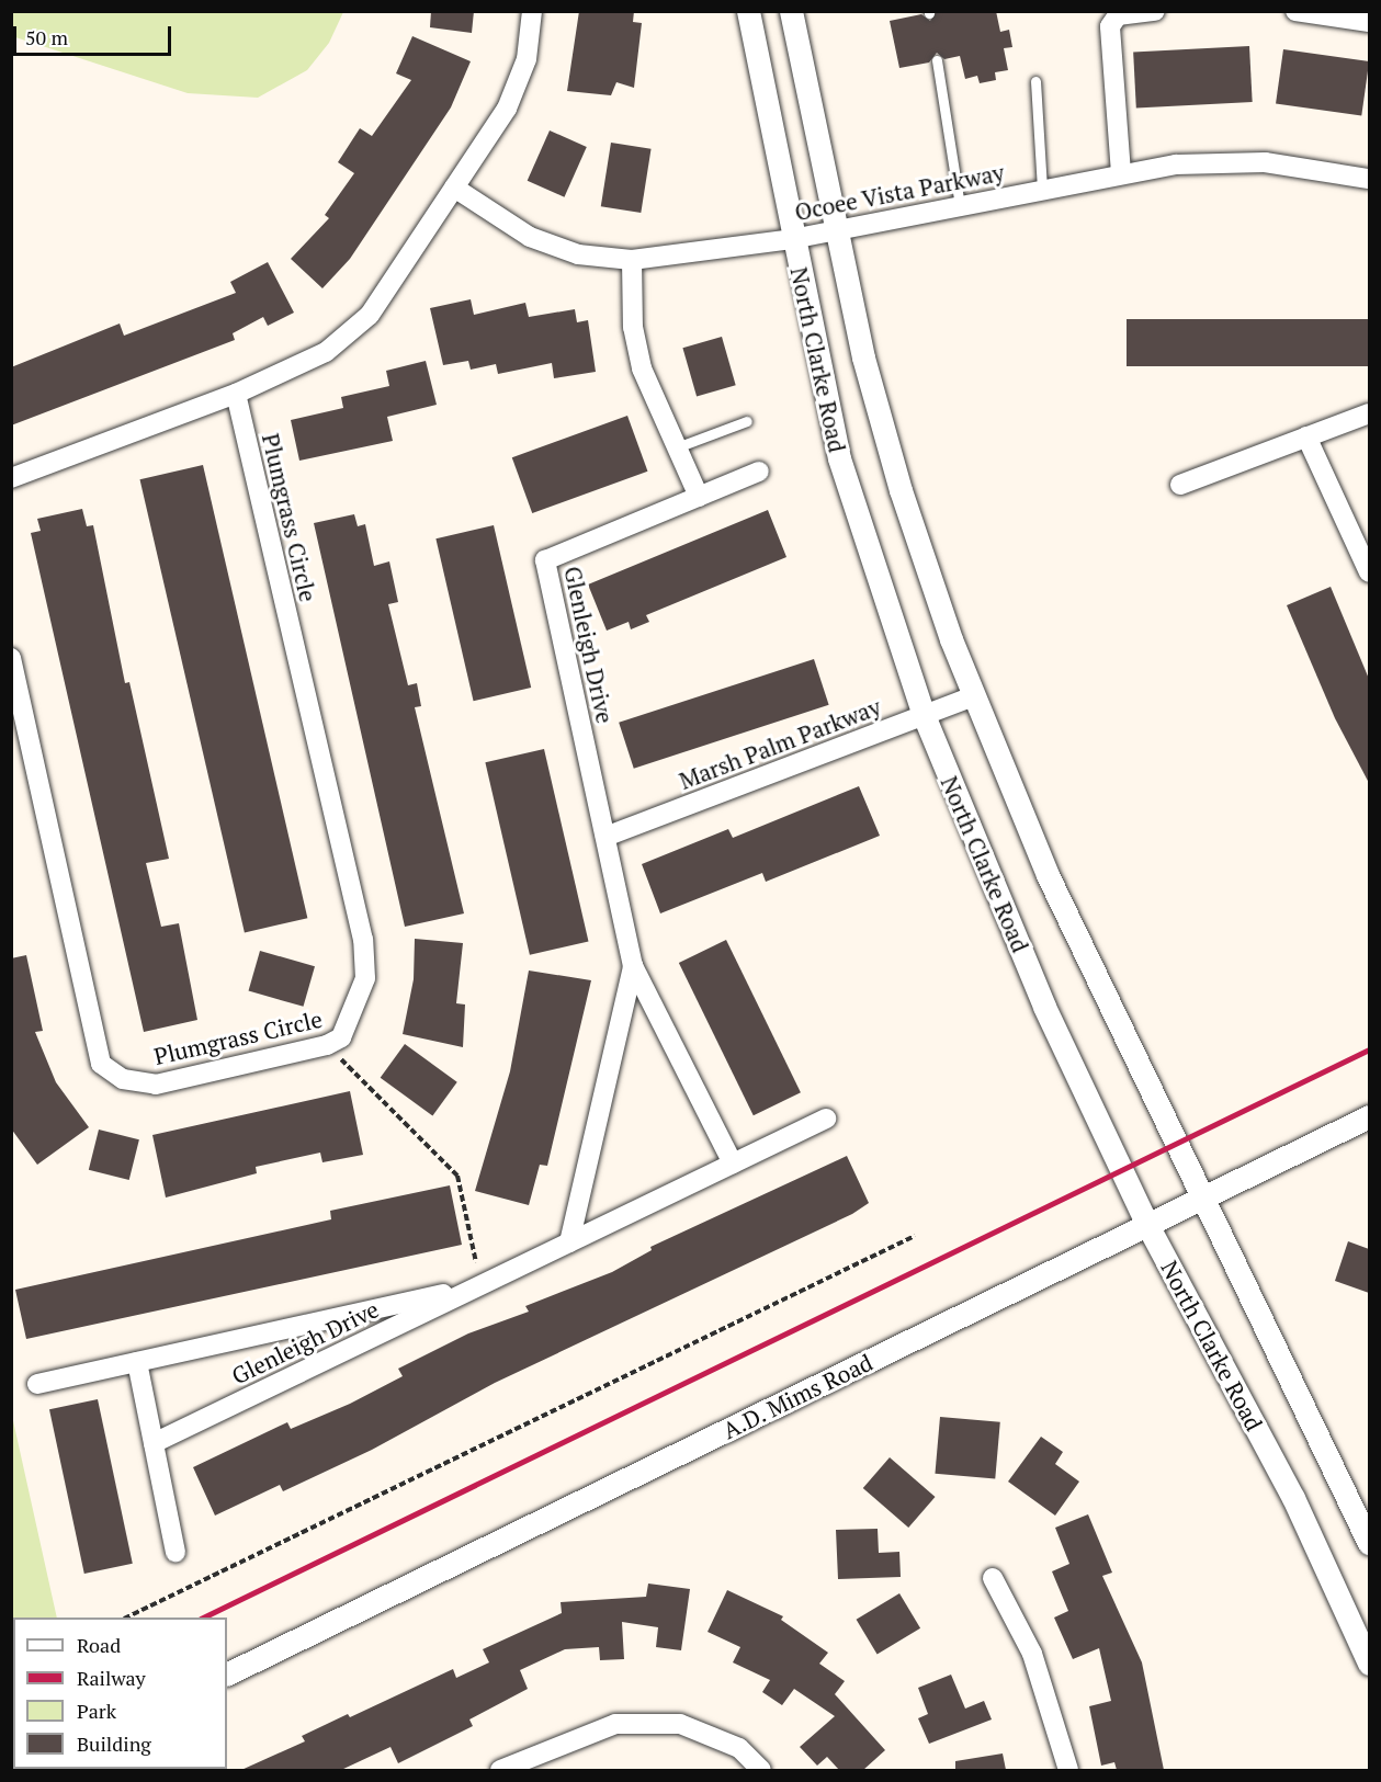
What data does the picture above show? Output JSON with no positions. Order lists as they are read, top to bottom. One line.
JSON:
{"streets":{"street":["Ocoee Vista Parkway","North Clarke Road","Plumgrass Circle","Glenleigh Drive","Marsh Palm Parkway","A.D. Mims Road"]},"crossings":[["Ocoee Vista Parkway","North Clarke Road"],["North Clarke Road","Marsh Palm Parkway"],["North Clarke Road","A.D. Mims Road"],["Glenleigh Drive","Marsh Palm Parkway"]],"legend":["Road","Railway","Park","Building"],"scale_bar":"50 m"}
